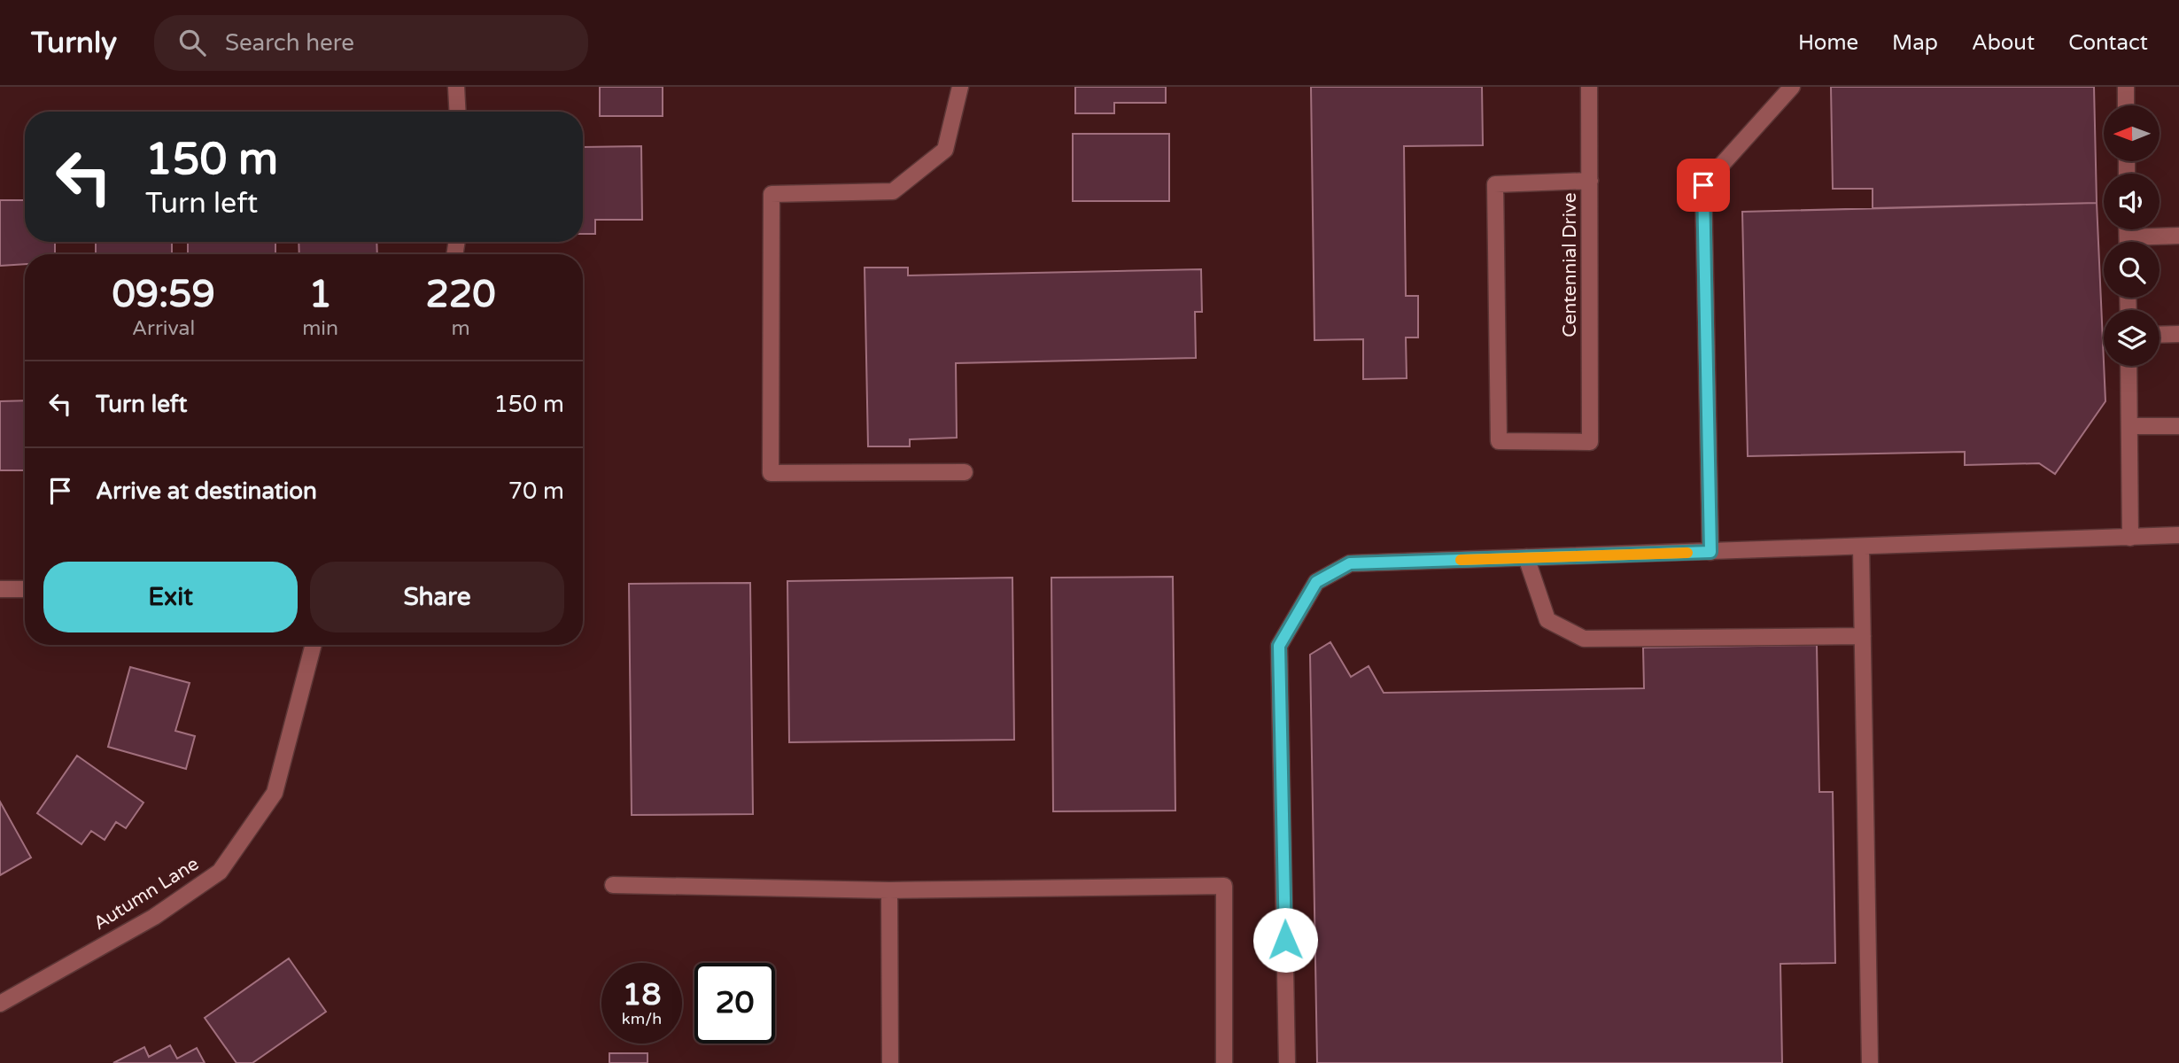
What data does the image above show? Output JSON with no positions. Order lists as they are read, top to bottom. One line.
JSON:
{"streets":{"street":["Centennial Drive","Autumn Lane"]},"north":"left","page":{"header":"Turnly","search":"Search here","nav":["Home","Map","About","Contact"],"turn":["150 m","Turn left"],"eta":["09:59","Arrival","1","min","220","m"],"list":[{"name":"Turn left","value":"150 m"},{"name":"Arrive at destination","value":"70 m"}],"buttons":["Exit","Share"],"speed":"18 km/h","limit":"20"}}
